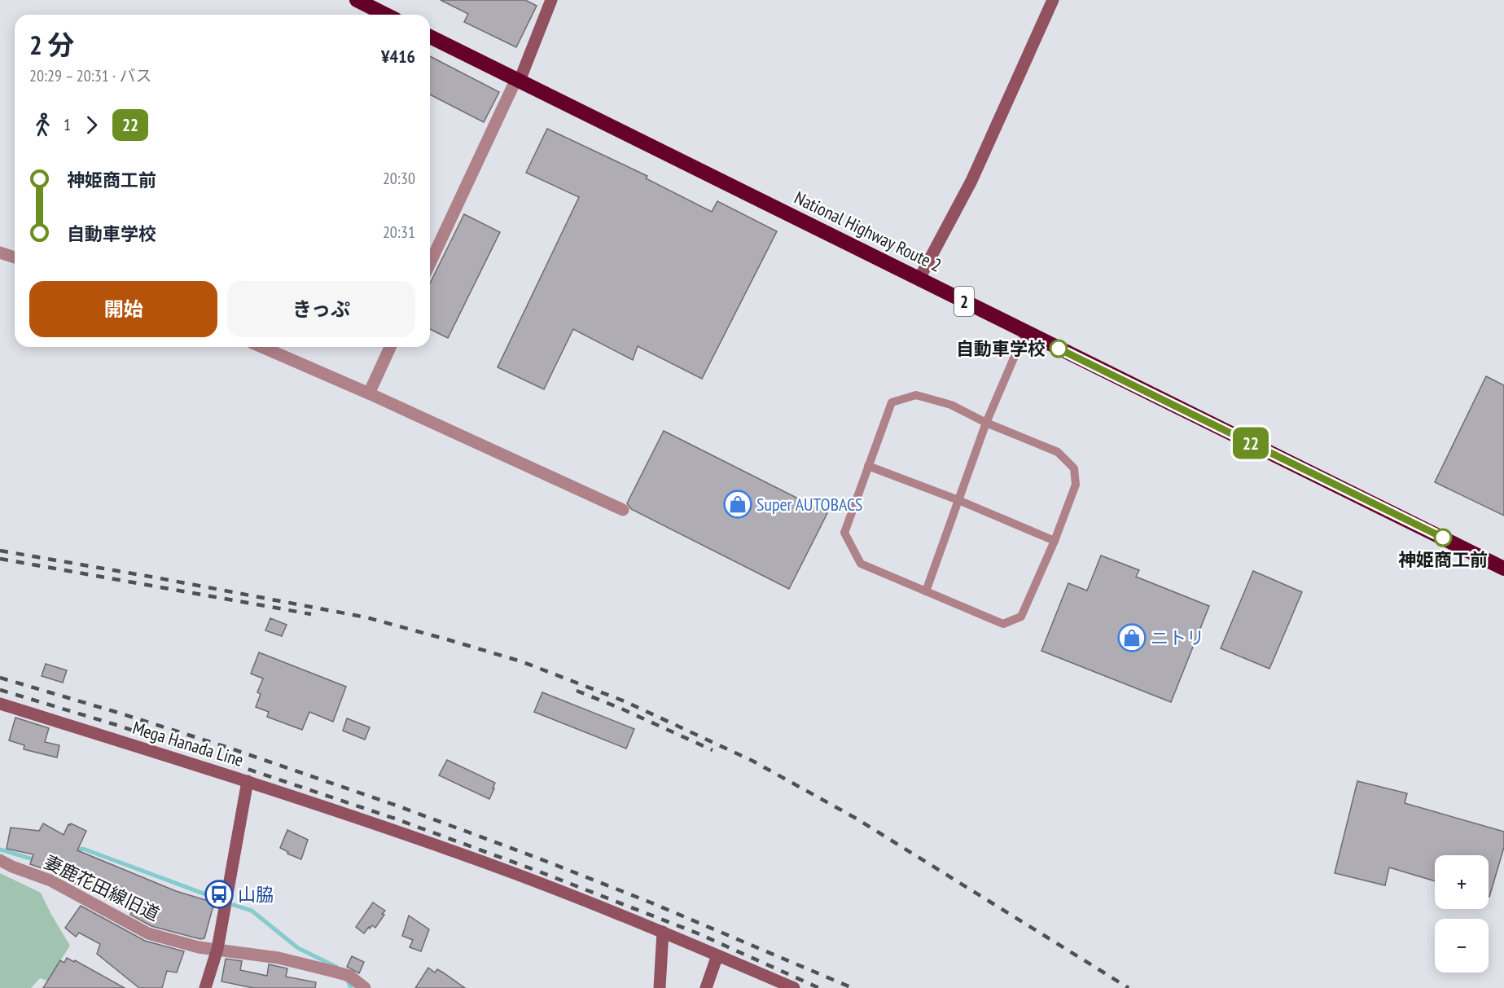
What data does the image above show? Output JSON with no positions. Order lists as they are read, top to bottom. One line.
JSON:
{"streets":{"highway":["National Highway Route 2","2"],"street":["Mega Hanada Line","妻鹿花田線旧道"]},"crossings":[["Mega Hanada Line","妻鹿花田線旧道"]],"places":{"other":["自動車学校","神姫商工前"],"shop":["Super AUTOBACS","ニトリ"],"bus stop":["山脇"]},"lines":["bus line 22"],"page":{"on_map":"22","heading":["2 分","20:29 – 20:31 · バス","¥416"],"legs":["1","22"],"list":[{"name":"神姫商工前","value":"20:30"},{"name":"自動車学校","value":"20:31"}],"buttons":["開始","きっぷ"],"map_buttons":["+","−"]}}
